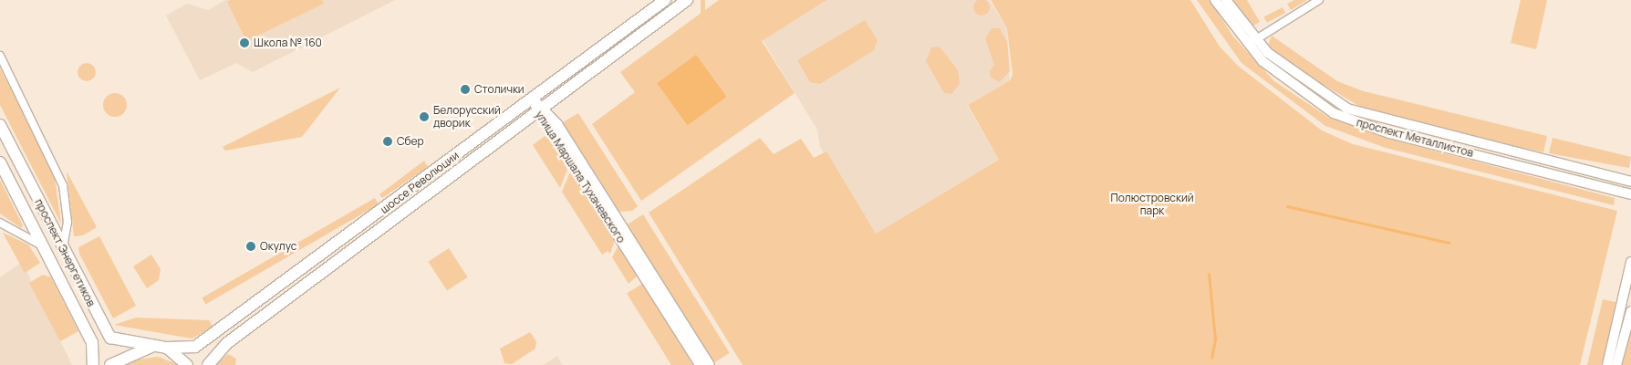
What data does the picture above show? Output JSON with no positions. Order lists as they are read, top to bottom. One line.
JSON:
{"streets":{"main road":["шоссе Революции","проспект Энергетиков"],"street":["проспект Металлистов","улица Маршала Тухачевского"]},"crossings":[["улица Маршала Тухачевского","шоссе Революции"],["шоссе Революции","проспект Энергетиков"]],"parks":["Полюстровский парк"],"places":["Школа № 160","Столички","Белорусский дворик","Сбер","Окулус"]}
